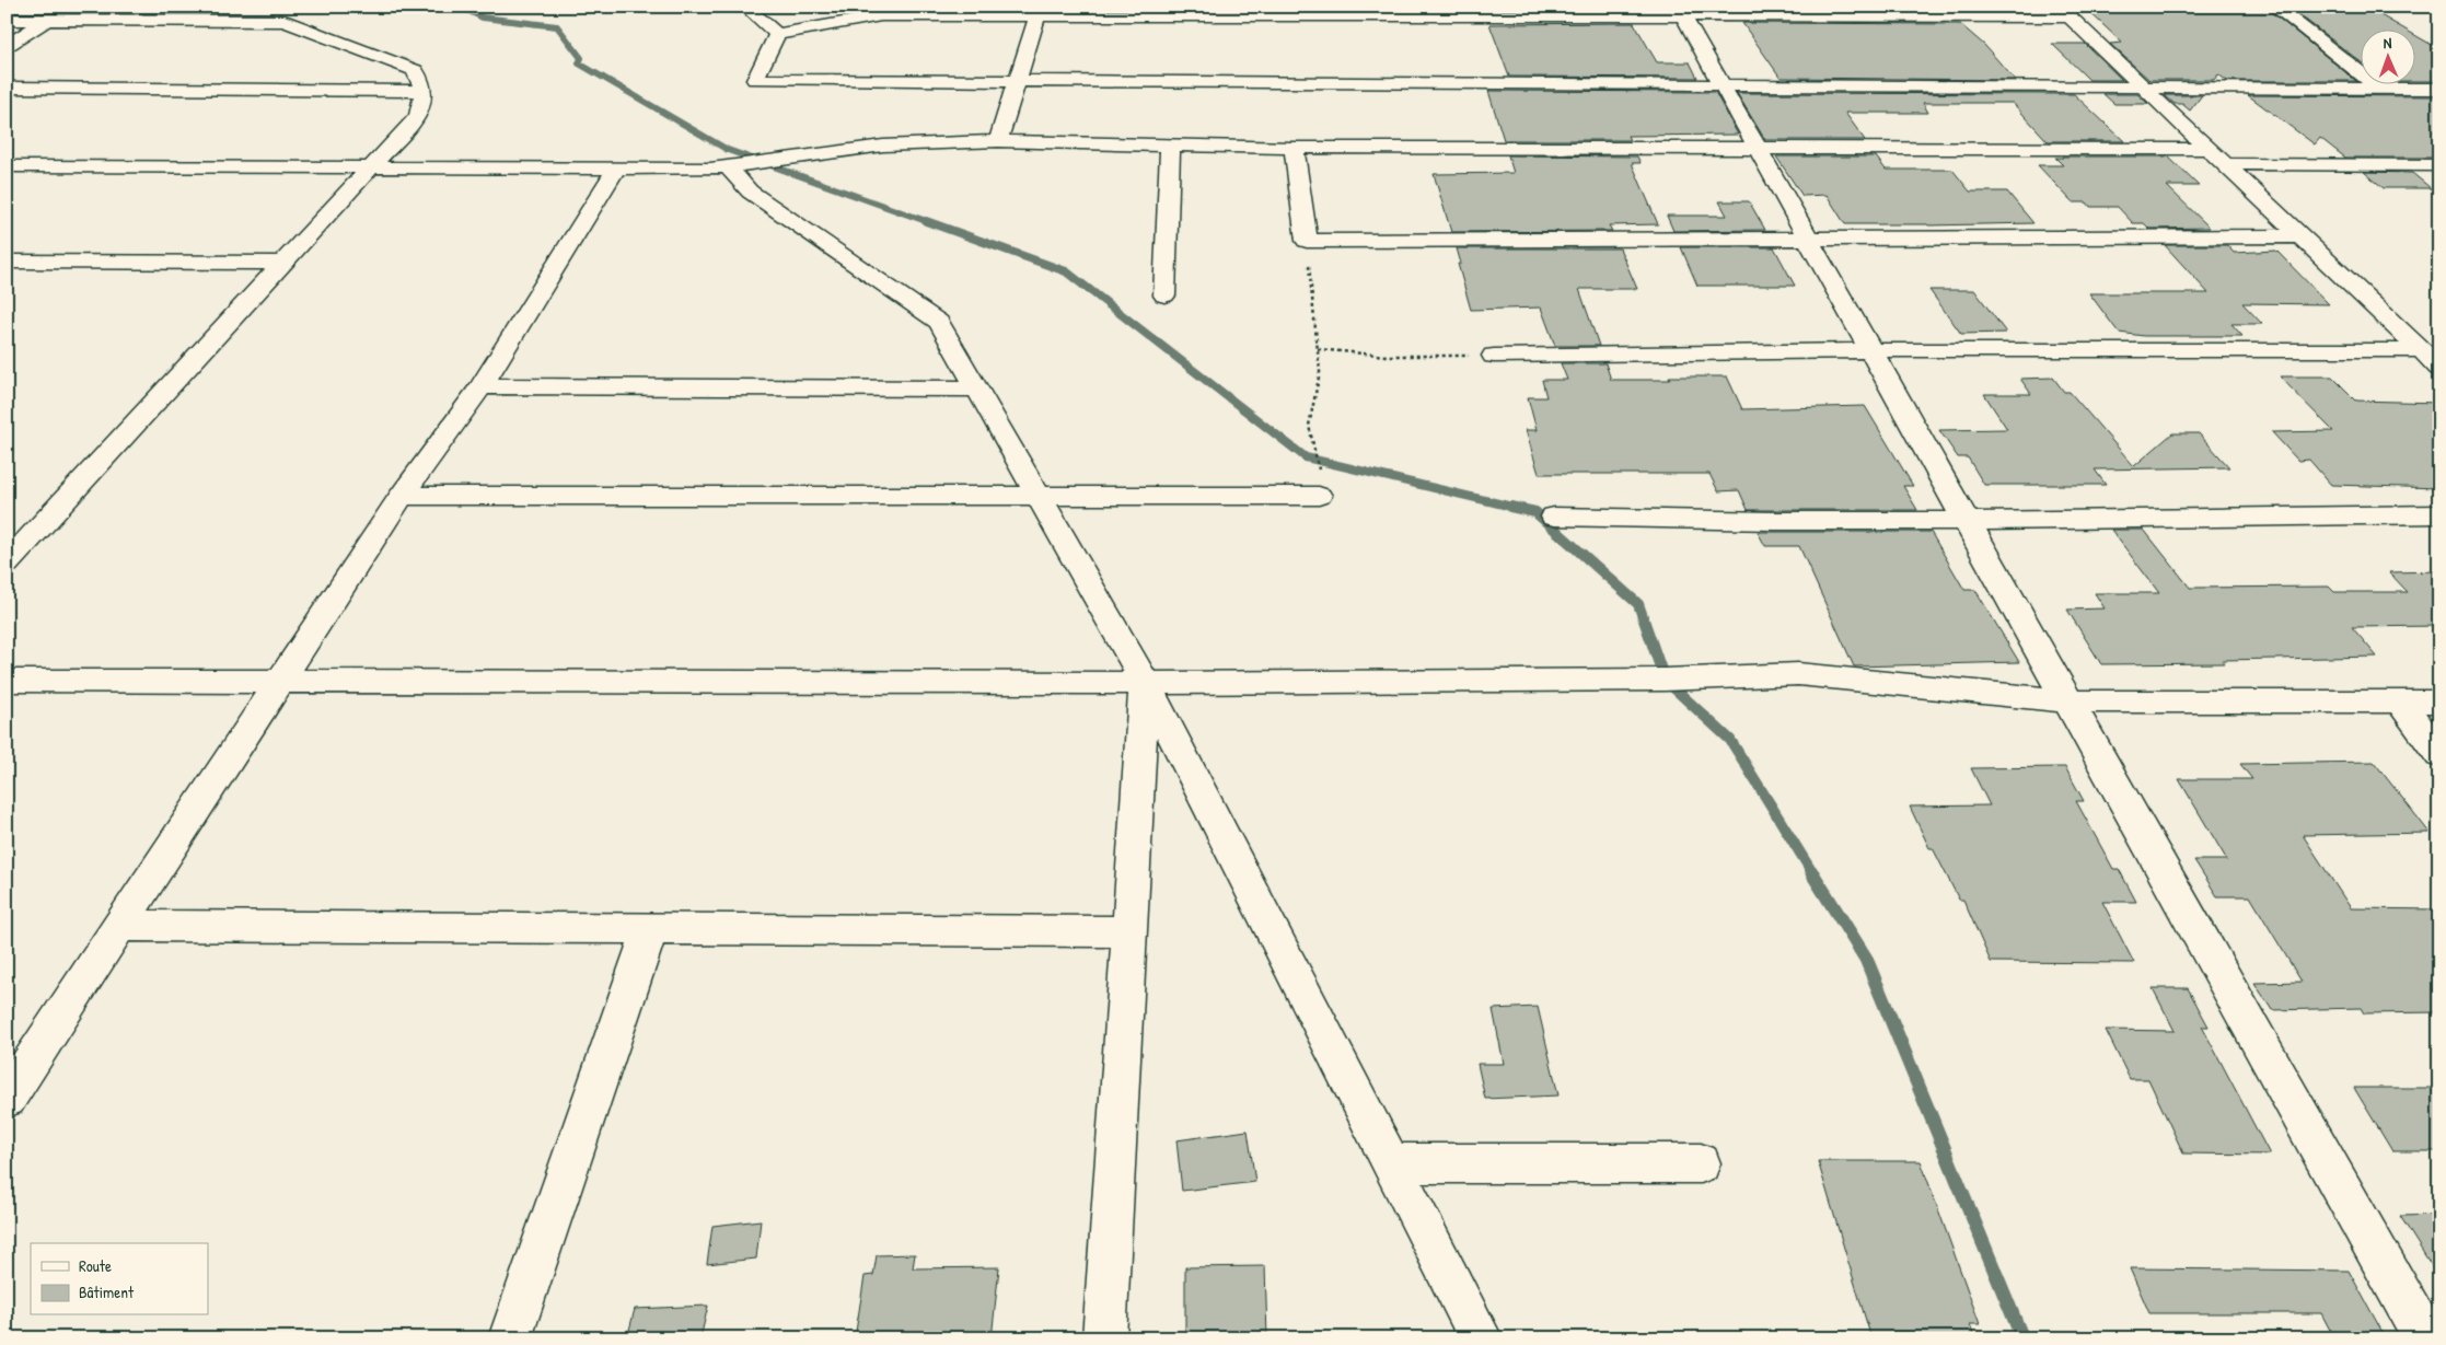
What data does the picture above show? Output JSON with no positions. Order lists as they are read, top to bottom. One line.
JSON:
{"legend":["Route","Bâtiment"],"north":"top"}
